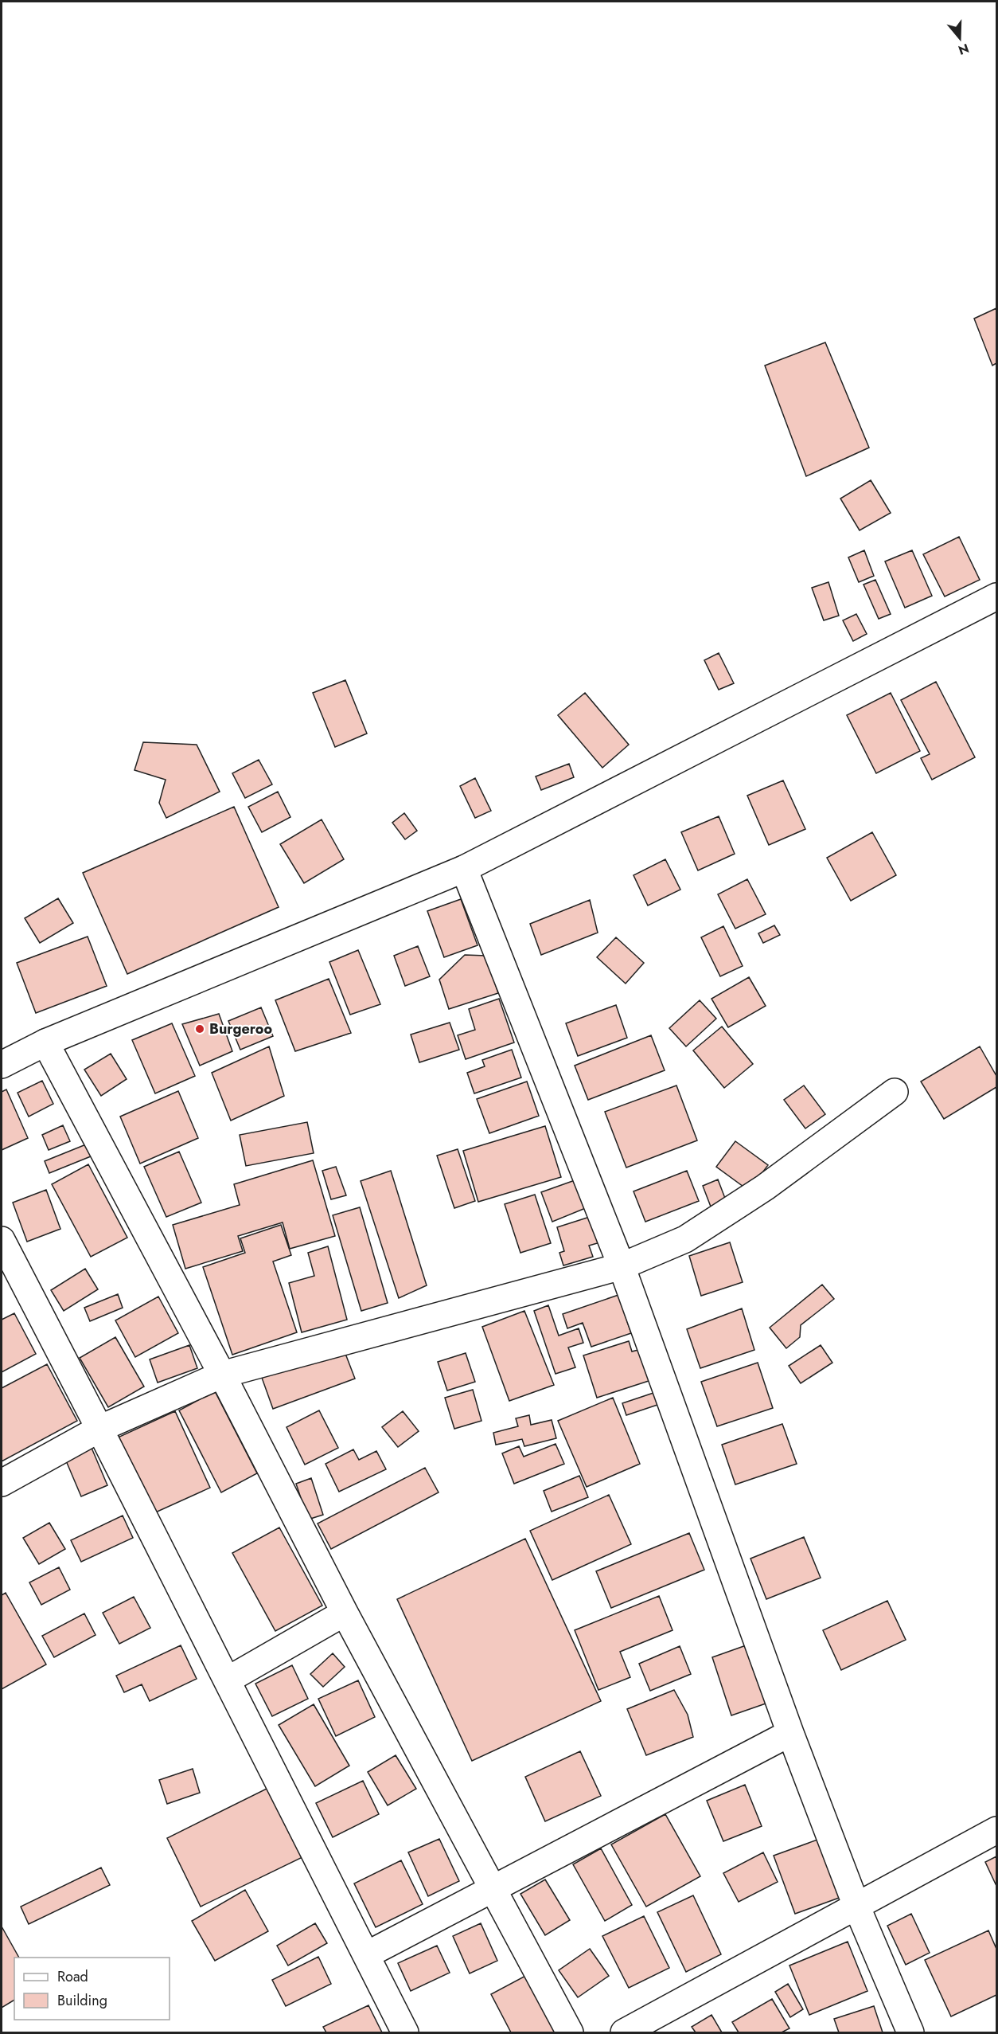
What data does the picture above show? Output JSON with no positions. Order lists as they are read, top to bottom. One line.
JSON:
{"places":["Burgeroo"],"legend":["Road","Building"],"north":"bottom"}
